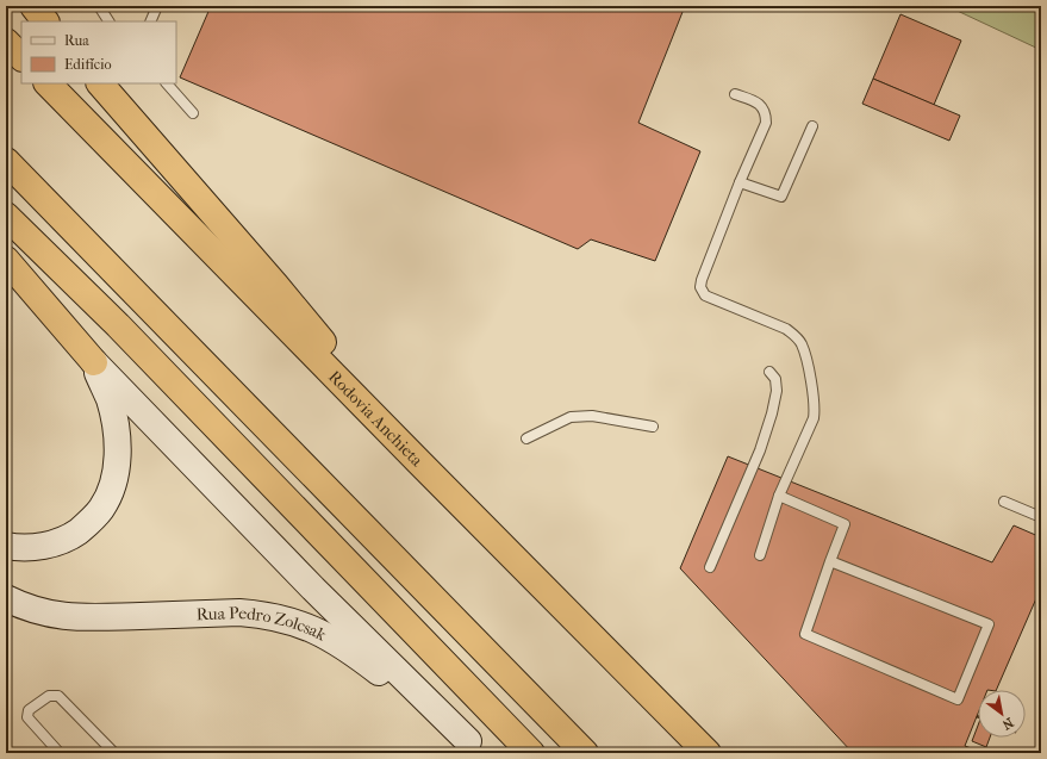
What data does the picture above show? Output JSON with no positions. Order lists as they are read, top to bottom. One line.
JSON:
{"streets":{"highway":["Rodovia Anchieta"],"main road":["Rua Pedro Zolcsak"]},"legend":["Rua","Edifício"],"north":"bottom right"}
